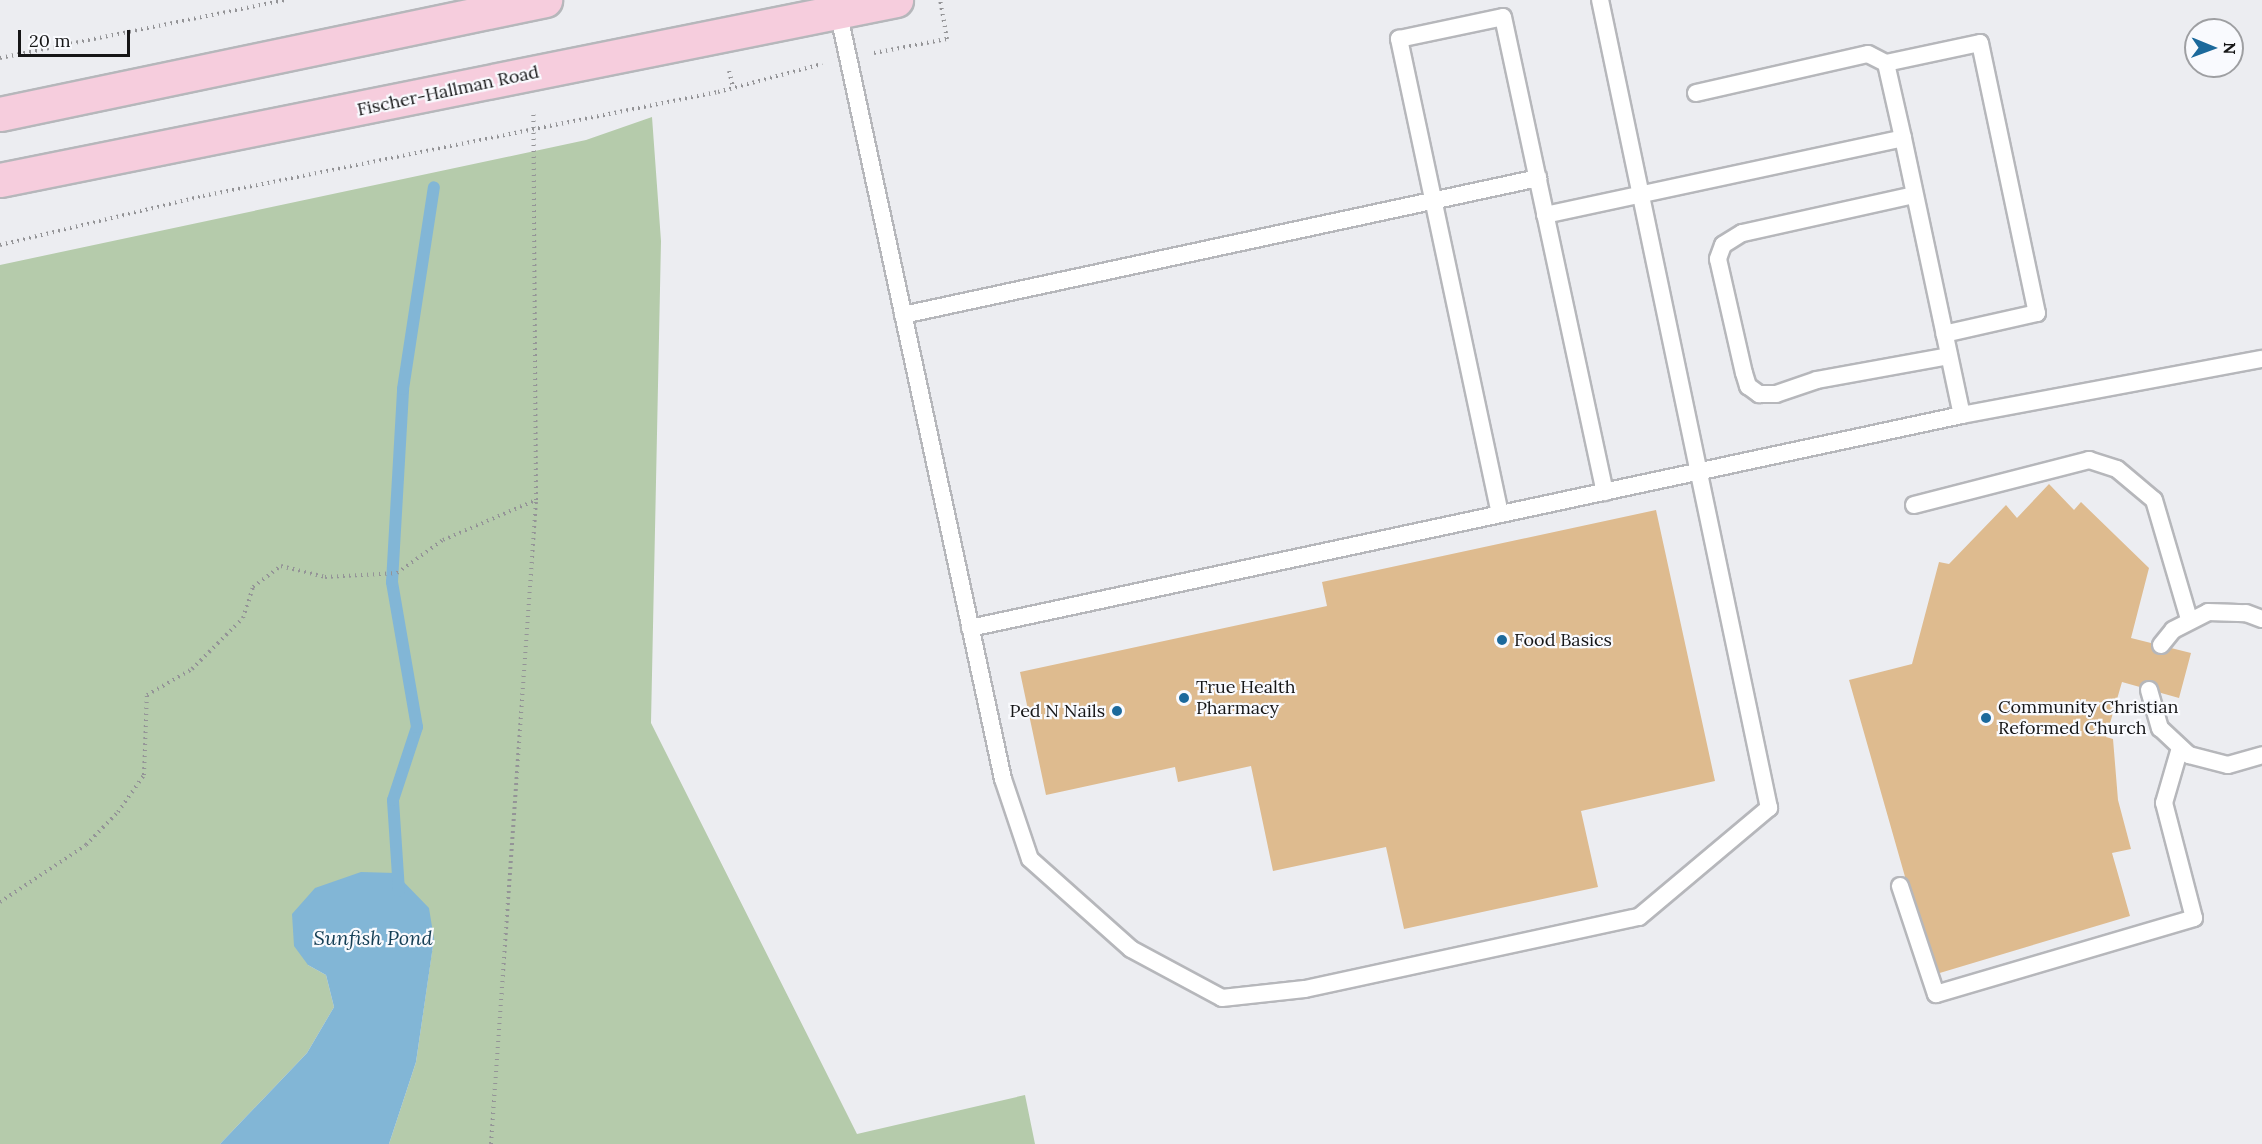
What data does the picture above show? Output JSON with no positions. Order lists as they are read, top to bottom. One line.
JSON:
{"streets":{"main road":["Fischer-Hallman Road"]},"water":["Sunfish Pond"],"places":["Food Basics","True Health Pharmacy","Ped N Nails","Community Christian Reformed Church"],"scale_bar":"20 m","north":"right"}
